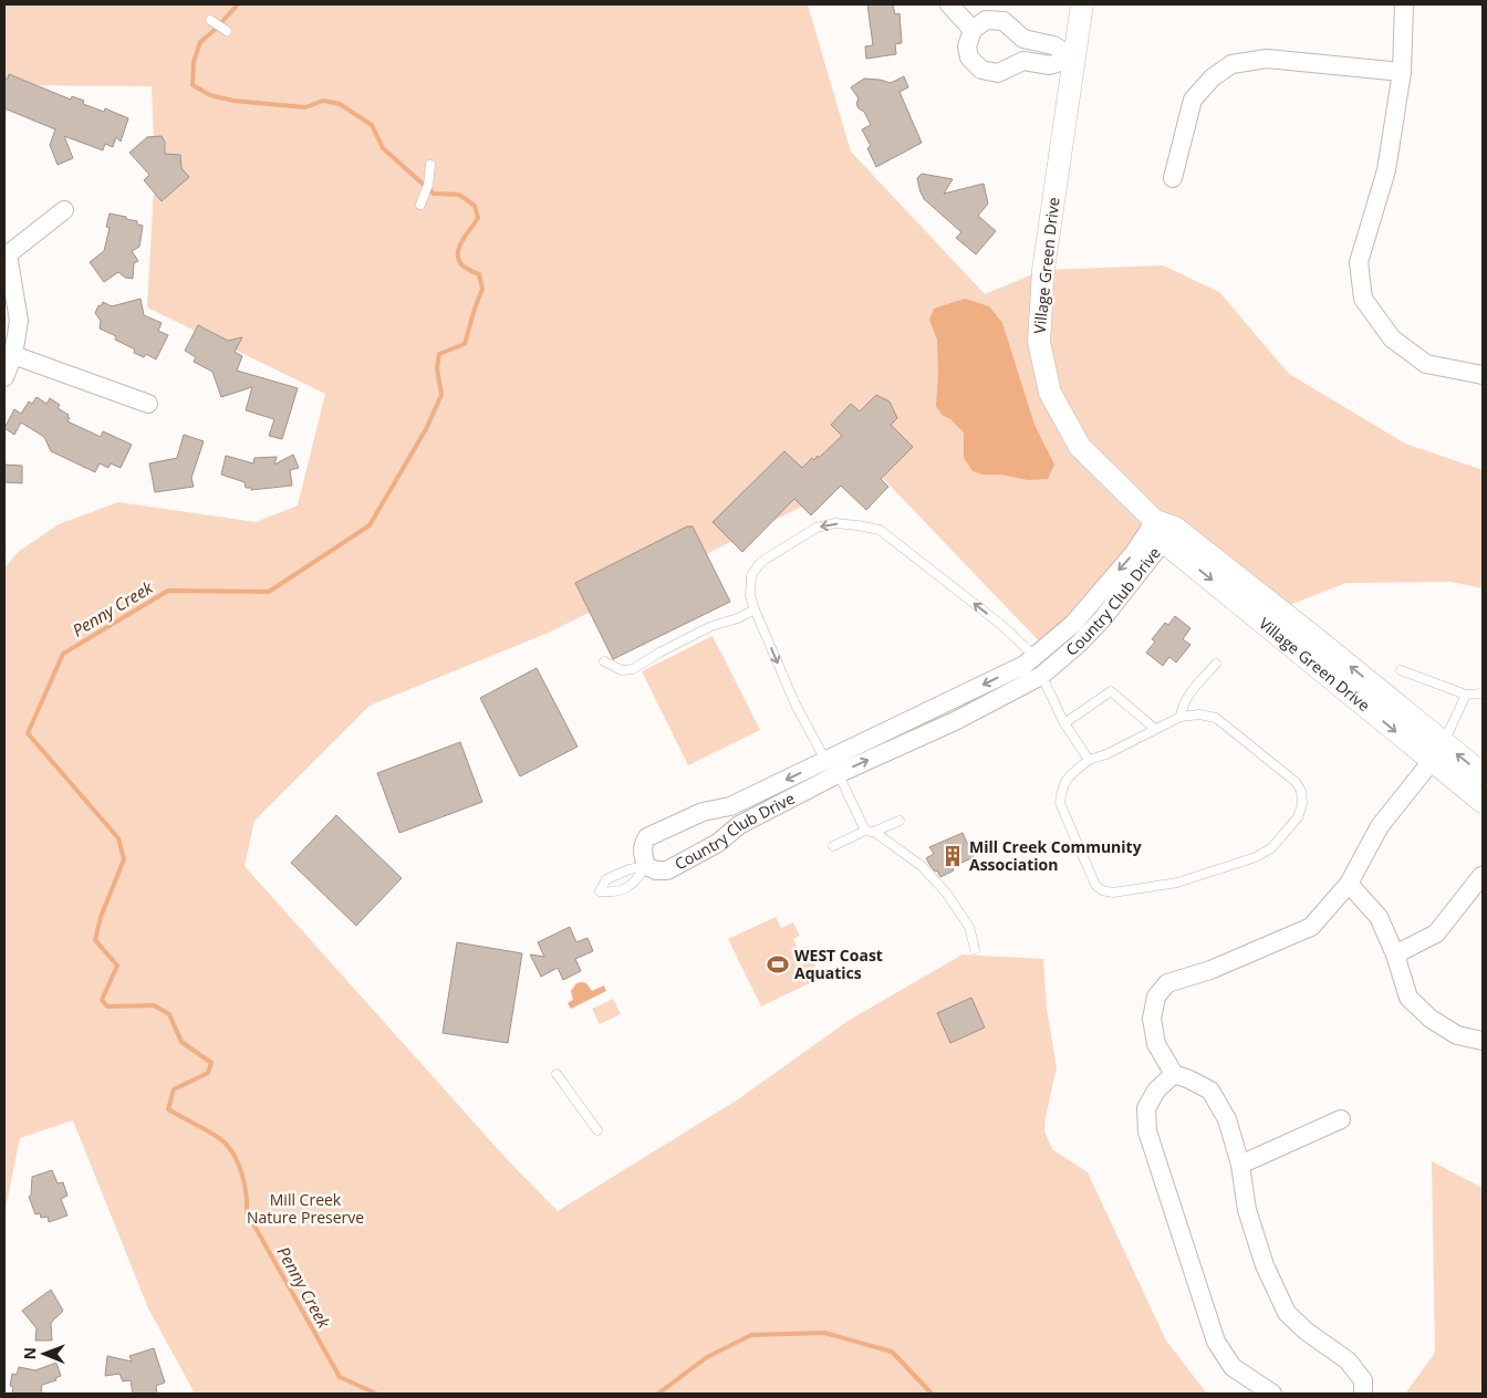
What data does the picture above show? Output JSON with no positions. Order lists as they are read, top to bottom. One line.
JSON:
{"streets":{"street":["Village Green Drive","Country Club Drive"]},"crossings":[["Village Green Drive","Country Club Drive"]],"water":["Penny Creek"],"parks":["Mill Creek Nature Preserve"],"places":{"building":["Mill Creek Community Association"],"sports":["WEST Coast Aquatics"]},"north":"left"}
